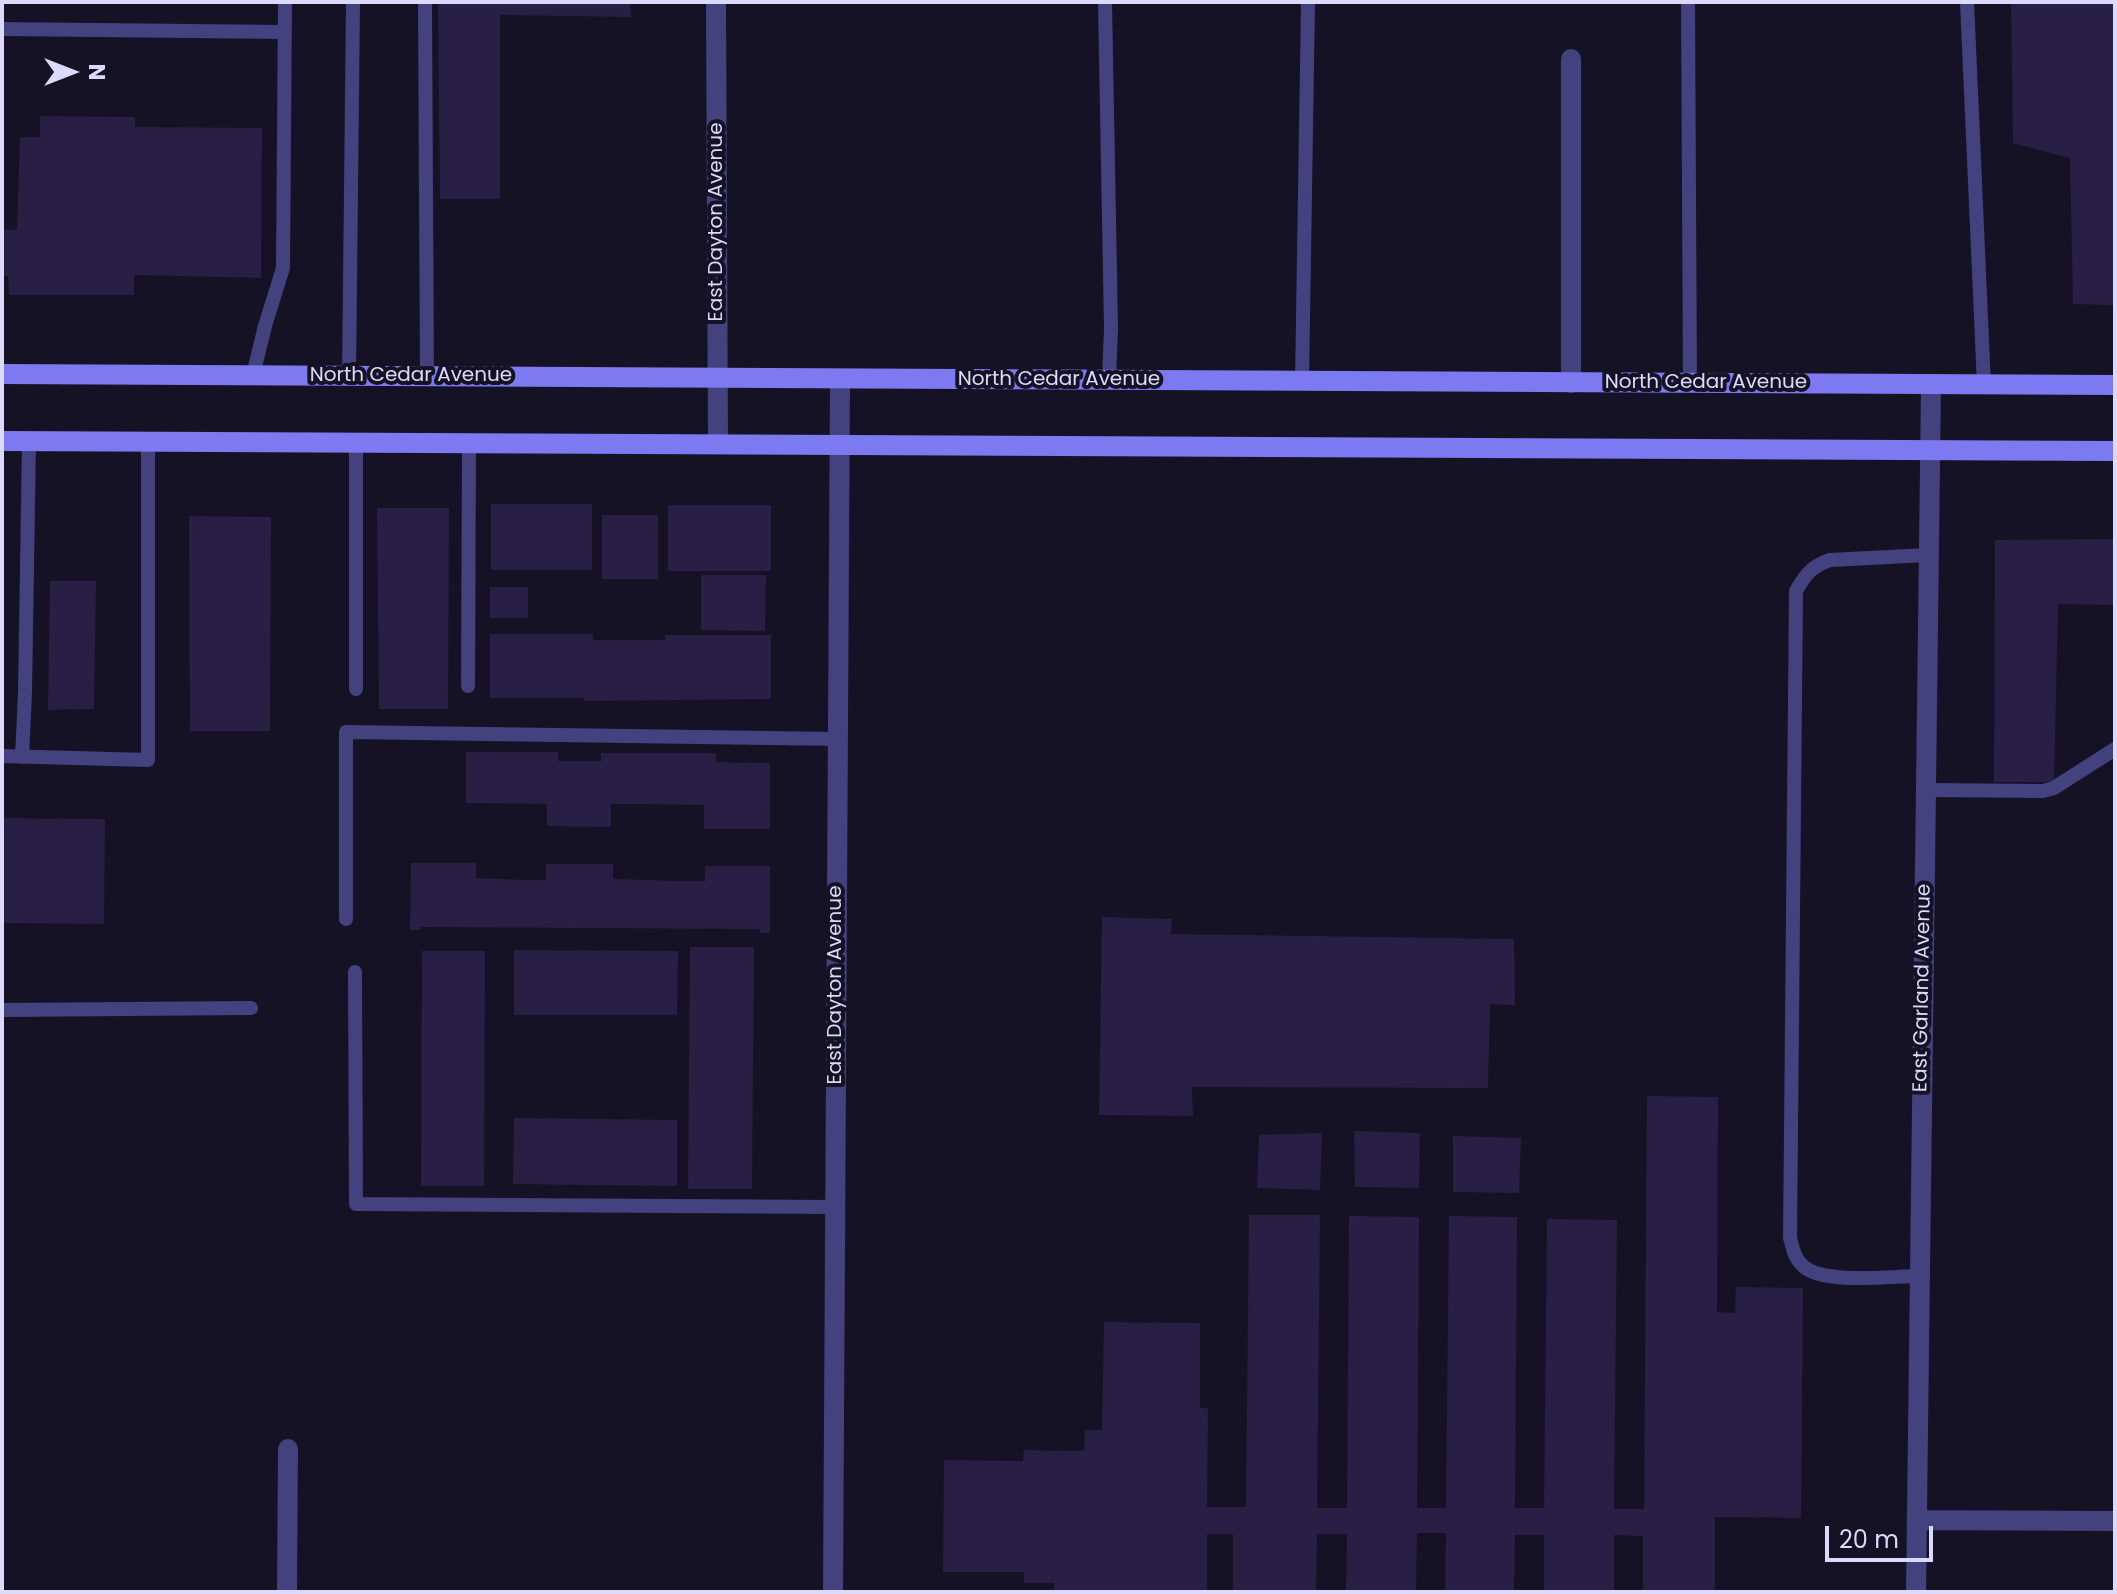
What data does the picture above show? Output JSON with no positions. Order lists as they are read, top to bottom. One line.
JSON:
{"streets":{"main road":["North Cedar Avenue"],"street":["East Dayton Avenue","East Garland Avenue"]},"crossings":[["East Dayton Avenue","North Cedar Avenue"],["North Cedar Avenue","East Garland Avenue"]],"scale_bar":"20 m","north":"right"}
